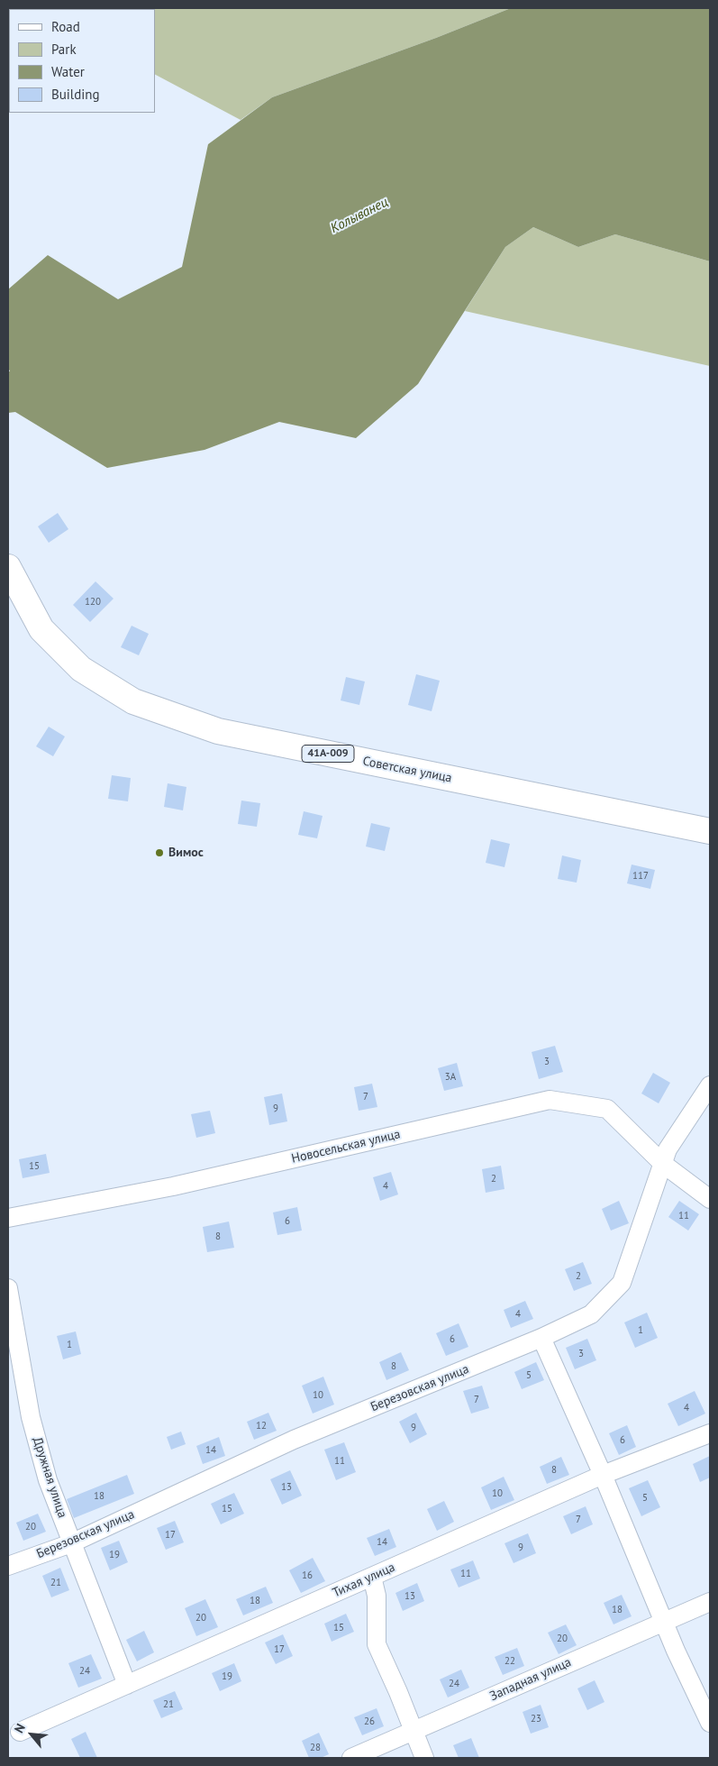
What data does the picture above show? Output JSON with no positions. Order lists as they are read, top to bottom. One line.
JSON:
{"streets":{"main road":["41А-009","Советская улица"],"street":["Новосельская улица","Березовская улица","Дружная улица","Тихая улица","Западная улица"]},"crossings":[["Новосельская улица","Березовская улица"],["Березовская улица","Дружная улица"],["Дружная улица","Тихая улица"]],"water":["Колыванец"],"places":["Вимос"],"house_numbers":["120","117","3","3А","7","9","15","2","4","11","6","8","2","4","1","6","1","3","8","5","10","7","4","12","9","6","14","11","8","13","10","18","5","15","7","20","17","14","9","19","11","16","21","13","18","18","20","15","20","17","22","24","19","24","21","23","26","28"],"legend":["Road","Park","Water","Building"],"north":"top left"}
